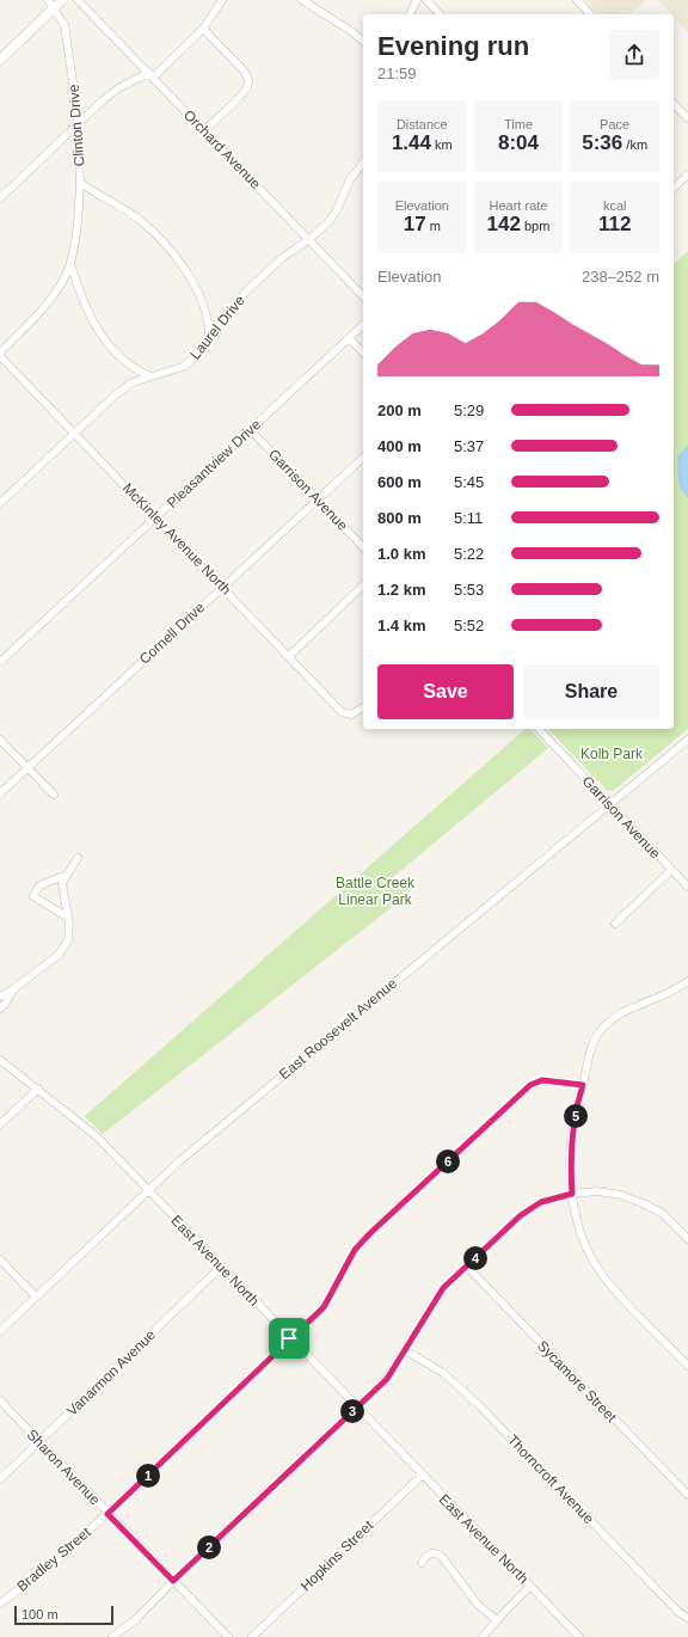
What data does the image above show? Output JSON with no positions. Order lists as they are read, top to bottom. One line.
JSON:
{"streets":{"street":["Clinton Drive","Orchard Avenue","Laurel Drive","Pleasantview Drive","Garrison Avenue","McKinley Avenue North","Cornell Drive","East Roosevelt Avenue","East Avenue North","Vanarmon Avenue","Sycamore Street","Sharon Avenue","Thorncroft Avenue","Hopkins Street","Bradley Street"]},"crossings":[["Clinton Drive","Laurel Drive"],["Orchard Avenue","Laurel Drive"],["Laurel Drive","McKinley Avenue North"],["Pleasantview Drive","Garrison Avenue"],["Pleasantview Drive","McKinley Avenue North"],["Garrison Avenue","Cornell Drive"],["Garrison Avenue","East Roosevelt Avenue"],["McKinley Avenue North","Cornell Drive"],["East Roosevelt Avenue","East Avenue North"],["East Avenue North","Vanarmon Avenue"],["East Avenue North","Hopkins Street"],["East Avenue North","Bradley Street"],["Vanarmon Avenue","Sharon Avenue"],["Sharon Avenue","Bradley Street"]],"parks":["Kolb Park","Battle Creek Linear Park"],"scale_bar":"100 m","page":{"heading":["Evening run","21:59"],"stats":[["Distance","1.44 km"],["Time","8:04"],["Pace","5:36 /km"],["Elevation","17 m"],["Heart rate","142 bpm"],["kcal","112"]],"chart":["Elevation","238–252 m"],"list":[{"name":"200 m","note":"5:29"},{"name":"400 m","note":"5:37"},{"name":"600 m","note":"5:45"},{"name":"800 m","note":"5:11"},{"name":"1.0 km","note":"5:22"},{"name":"1.2 km","note":"5:53"},{"name":"1.4 km","note":"5:52"}],"buttons":["Save","Share"],"pins":["5","6","4","3","1","2"],"scale":"100 m"}}
